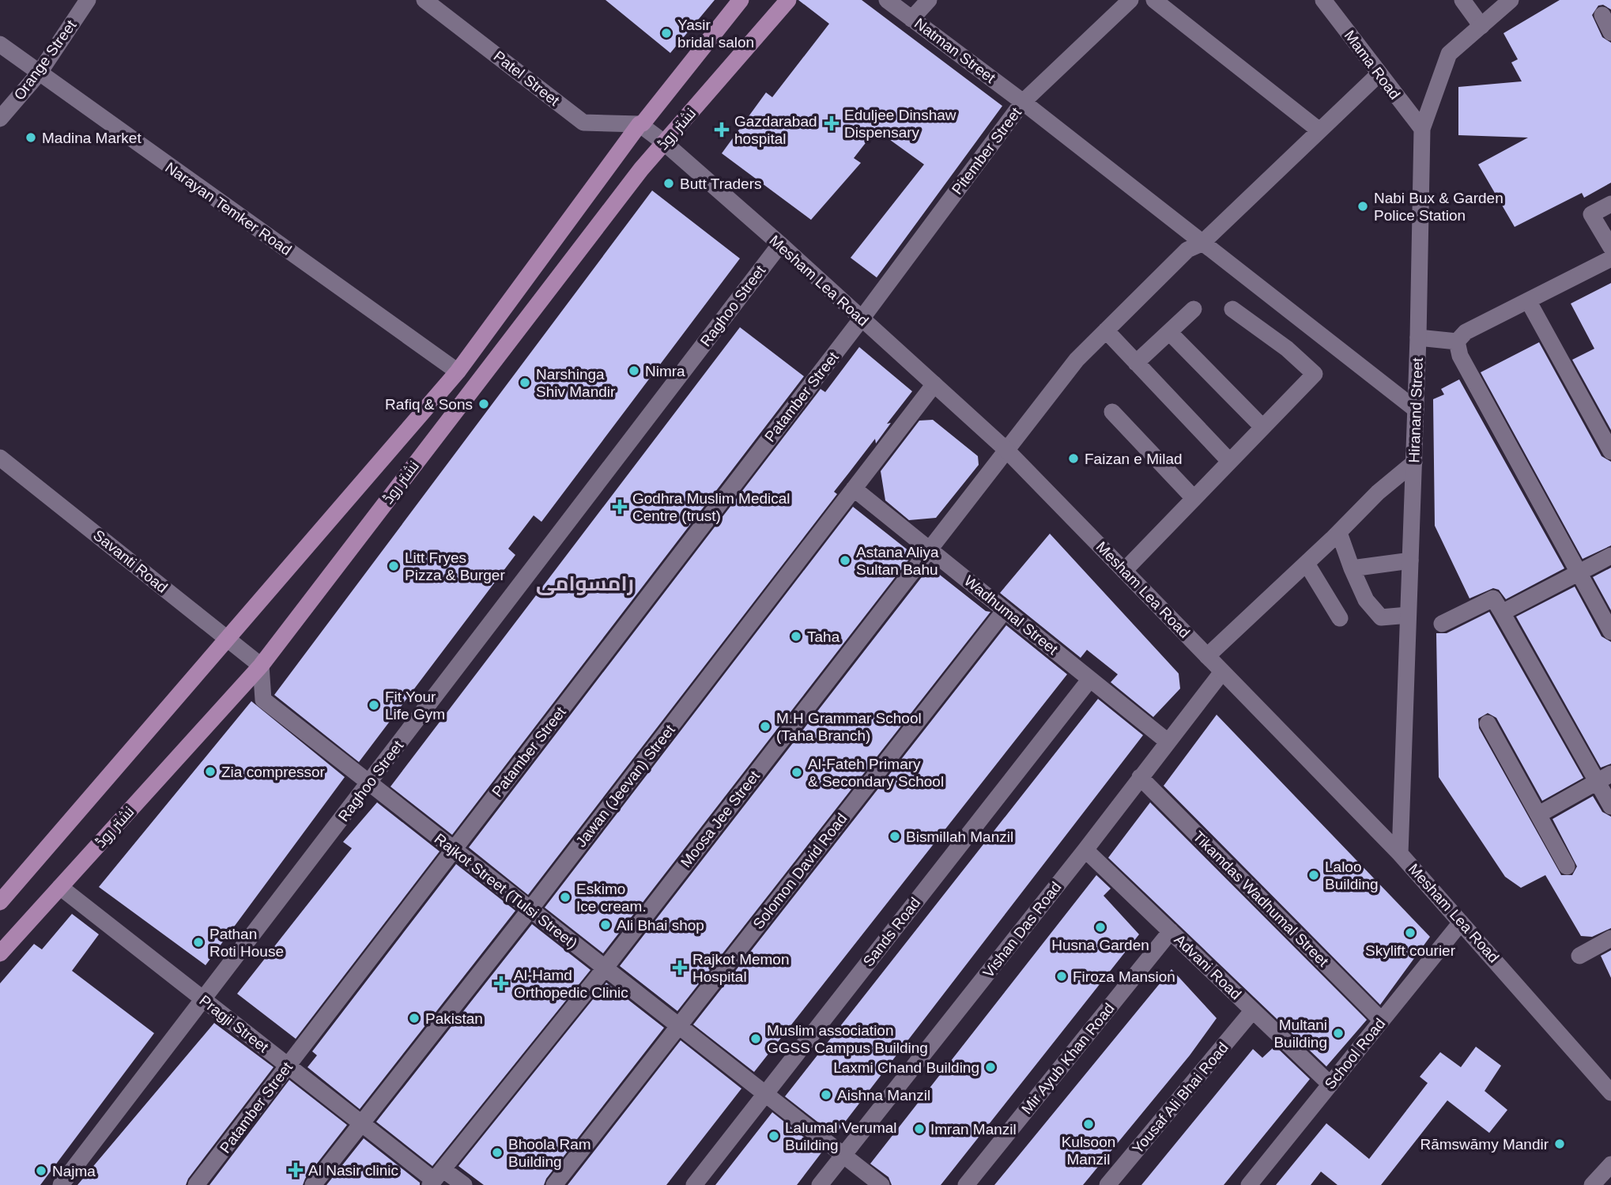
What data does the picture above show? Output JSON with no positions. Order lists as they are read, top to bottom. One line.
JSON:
{"streets":{"main road":["نشتر روڈ"],"street":["Natman Street","Orange Street","Mama Road","Patel Street","Pitember Street","Narayan Temker Road","Mesham Lea Road","Raghoo Street","Patamber Street","Hiranand Street","Savanti Road","Wadhumal Street","Jawan (Jeevan) Street","Moosa Jee Street","Solomon David Road","Rajkot Street (Tulsi Street)","Tikamdas Wadhumal Street","Vishan Das Road","Sands Road","Advani Road","Pragji Street","School Road","Mir Ayub Khan Road","Yousaf Ali Bhai Road"]},"crossings":[["Natman Street","Pitember Street"],["Natman Street","Hiranand Street"],["Natman Street","Moosa Jee Street"],["Orange Street","Narayan Temker Road"],["Mama Road","Hiranand Street"],["Mama Road","Moosa Jee Street"],["Patel Street","نشتر روڈ"],["Patel Street","Mesham Lea Road"],["نشتر روڈ","Narayan Temker Road"],["نشتر روڈ","Mesham Lea Road"],["نشتر روڈ","Savanti Road"],["نشتر روڈ","Rajkot Street (Tulsi Street)"],["نشتر روڈ","Pragji Street"],["Pitember Street","Mesham Lea Road"],["Pitember Street","Patamber Street"],["Mesham Lea Road","Raghoo Street"],["Mesham Lea Road","Patamber Street"],["Mesham Lea Road","Hiranand Street"],["Mesham Lea Road","Jawan (Jeevan) Street"],["Mesham Lea Road","Moosa Jee Street"],["Mesham Lea Road","Vishan Das Road"],["Mesham Lea Road","School Road"],["Raghoo Street","Rajkot Street (Tulsi Street)"],["Raghoo Street","Pragji Street"],["Patamber Street","Rajkot Street (Tulsi Street)"],["Patamber Street","Pragji Street"],["Savanti Road","Rajkot Street (Tulsi Street)"],["Wadhumal Street","Jawan (Jeevan) Street"],["Wadhumal Street","Moosa Jee Street"],["Wadhumal Street","Solomon David Road"],["Wadhumal Street","Vishan Das Road"],["Wadhumal Street","Sands Road"],["Jawan (Jeevan) Street","Rajkot Street (Tulsi Street)"],["Jawan (Jeevan) Street","Pragji Street"],["Moosa Jee Street","Rajkot Street (Tulsi Street)"],["Moosa Jee Street","Pragji Street"],["Solomon David Road","Rajkot Street (Tulsi Street)"],["Rajkot Street (Tulsi Street)","Vishan Das Road"],["Rajkot Street (Tulsi Street)","Sands Road"],["Tikamdas Wadhumal Street","Vishan Das Road"],["Tikamdas Wadhumal Street","School Road"],["Vishan Das Road","Advani Road"],["Advani Road","School Road"],["Advani Road","Mir Ayub Khan Road"],["Advani Road","Yousaf Ali Bhai Road"]],"districts":["رامسوامی"],"places":{"other":["Yasir bridal salon","Madina Market","Butt Traders","Nabi Bux & Garden Police Station","Nimra","Narshinga Shiv Mandir","Rafiq & Sons","Faizan e Milad","Astana Aliya Sultan Bahu","Litt Fryes Pizza & Burger","Taha","Fit Your Life Gym","M.H Grammar School (Taha Branch)","Zia compressor","Al-Fateh Primary & Secondary School","Bismillah Manzil","Laloo Building","Eskimo Ice cream.","Ali Bhai shop","Husna Garden","Skylift courier","Pathan Roti House","Firoza Mansion","Pakistan","Multani Building","Muslim association GGSS Campus Building","Laxmi Chand Building","Aishna Manzil","Kulsoon Manzil","Imran Manzil","Lalumal Verumal Building","Rāmswāmy Mandir","Bhoola Ram Building","Najma"],"health":["Eduljee Dinshaw Dispensary","Gazdarabad hospital","Godhra Muslim Medical Centre (trust)","Rajkot Memon Hospital","Al-Hamd Orthopedic Clinic","Al Nasir clinic"]}}
